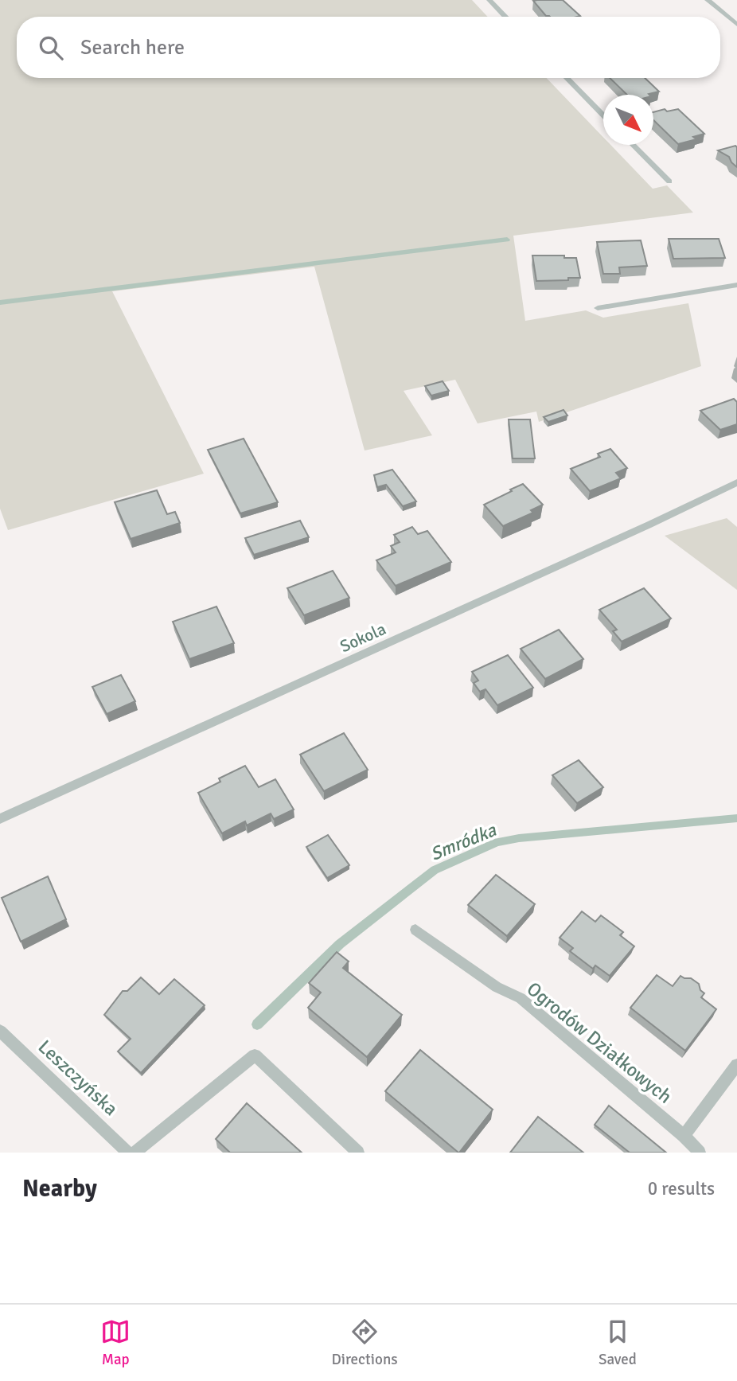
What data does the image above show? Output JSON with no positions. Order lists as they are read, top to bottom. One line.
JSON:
{"streets":{"street":["Sokola","Ogrodów Działkowych","Leszczyńska"]},"water":["Smródka"],"north":"bottom right","page":{"search":"Search here","heading":["Nearby","0 results"],"nav":["Map","Directions","Saved"]}}
